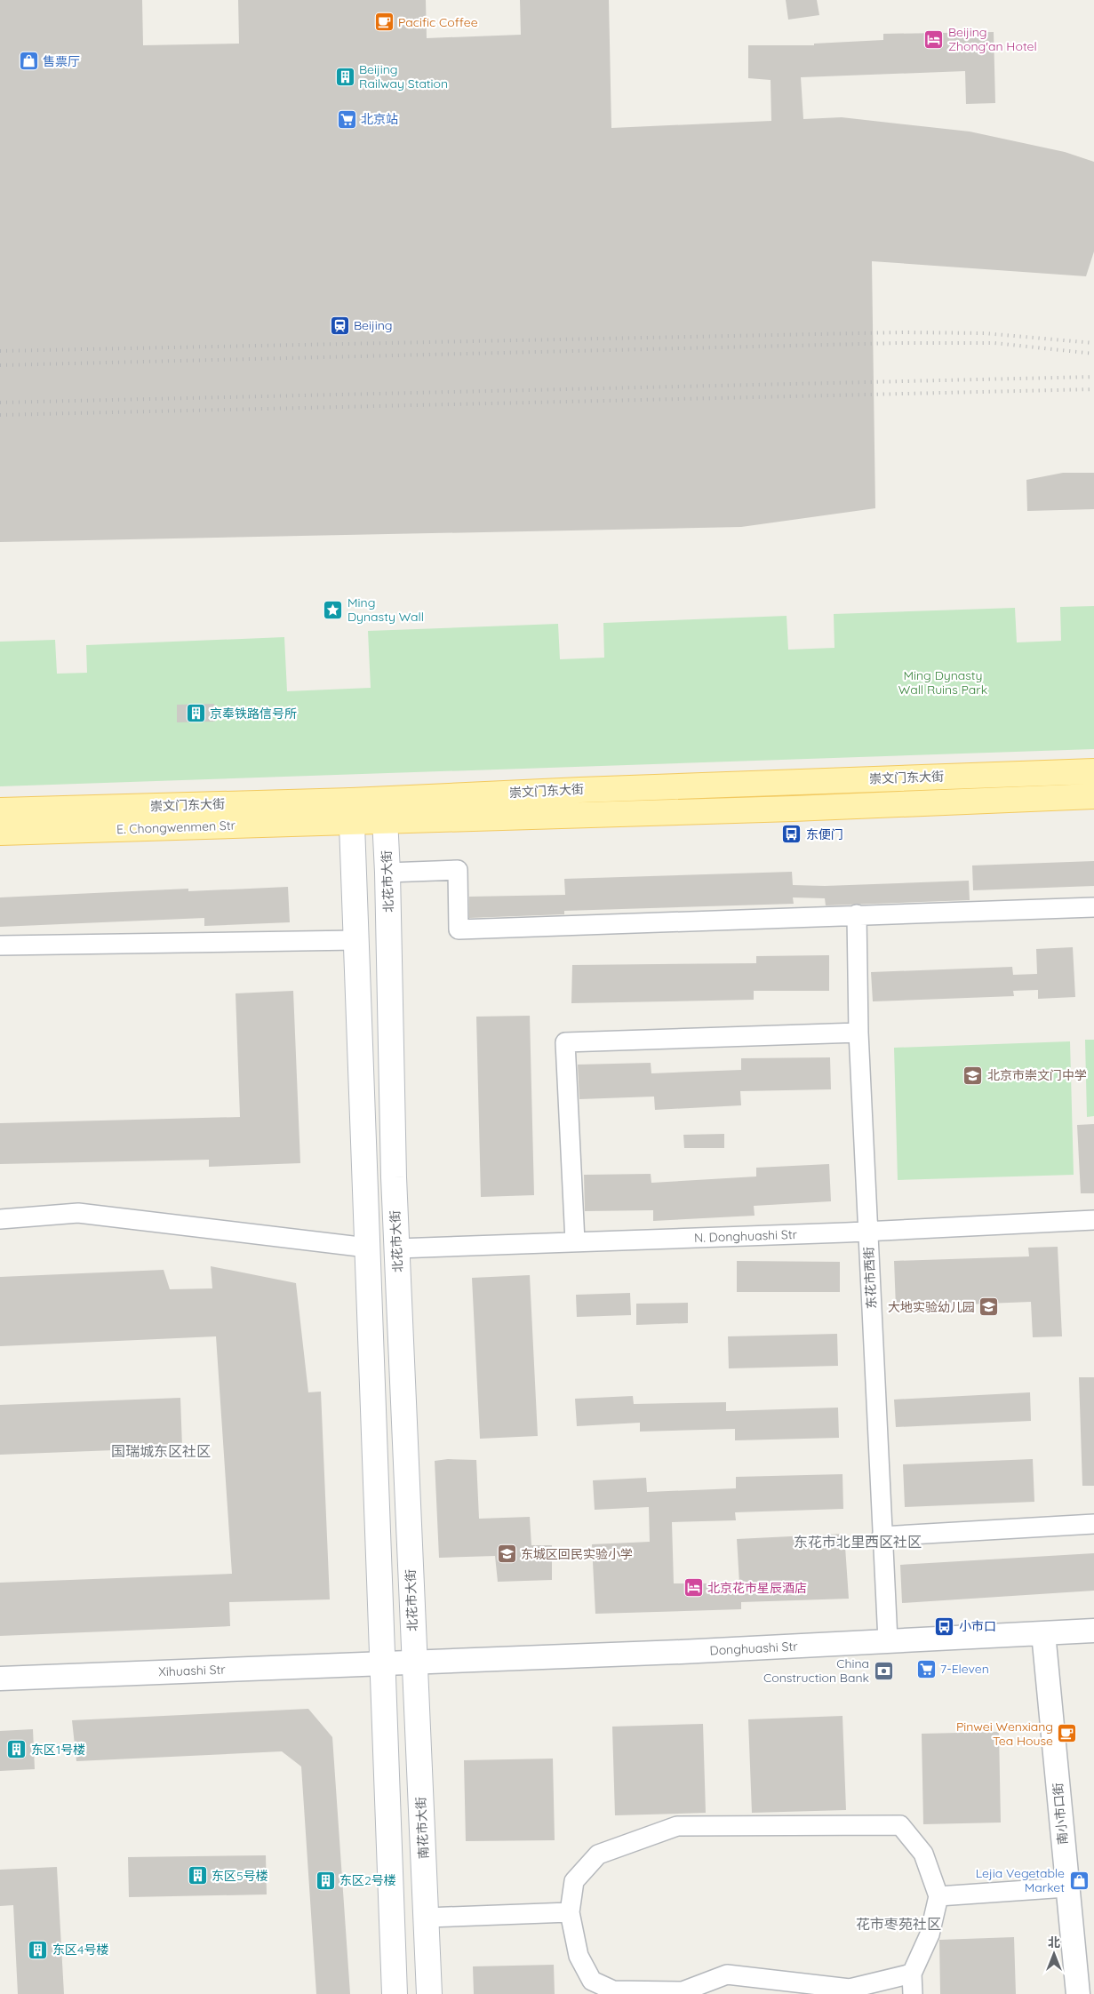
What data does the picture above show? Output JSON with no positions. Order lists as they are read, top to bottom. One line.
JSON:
{"streets":{"main road":["崇文门东大街","E. Chongwenmen Str","北花市大街","南花市大街"],"street":["N. Donghuashi Str","东花市西街","Donghuashi Str","Xihuashi Str","南小市口街"]},"crossings":[["崇文门东大街","E. Chongwenmen Str"],["崇文门东大街","北花市大街"],["北花市大街","N. Donghuashi Str"],["北花市大街","Donghuashi Str"],["北花市大街","南花市大街"],["N. Donghuashi Str","东花市西街"],["东花市西街","Donghuashi Str"],["Donghuashi Str","Xihuashi Str"],["Donghuashi Str","南小市口街"],["Donghuashi Str","南花市大街"]],"districts":["国瑞城东区社区","东花市北里西区社区","花市枣苑社区"],"parks":["Ming Dynasty Wall Ruins Park"],"places":{"cafe":["Pacific Coffee","Pinwei Wenxiang Tea House"],"hotel":["Beijing Zhong'an Hotel","北京花市星辰酒店"],"shop":["售票厅","Lejia Vegetable Market"],"building":["Beijing Railway Station","京奉铁路信号所","东区1号楼","东区5号楼","东区2号楼","东区4号楼"],"supermarket":["北京站","7-Eleven"],"station":["Beijing"],"place":["Ming Dynasty Wall"],"bus stop":["东便门","小市口"],"school or university":["北京市崇文门中学","大地实验幼儿园","东城区回民实验小学"],"bank":["China Construction Bank"]},"north":"top"}
